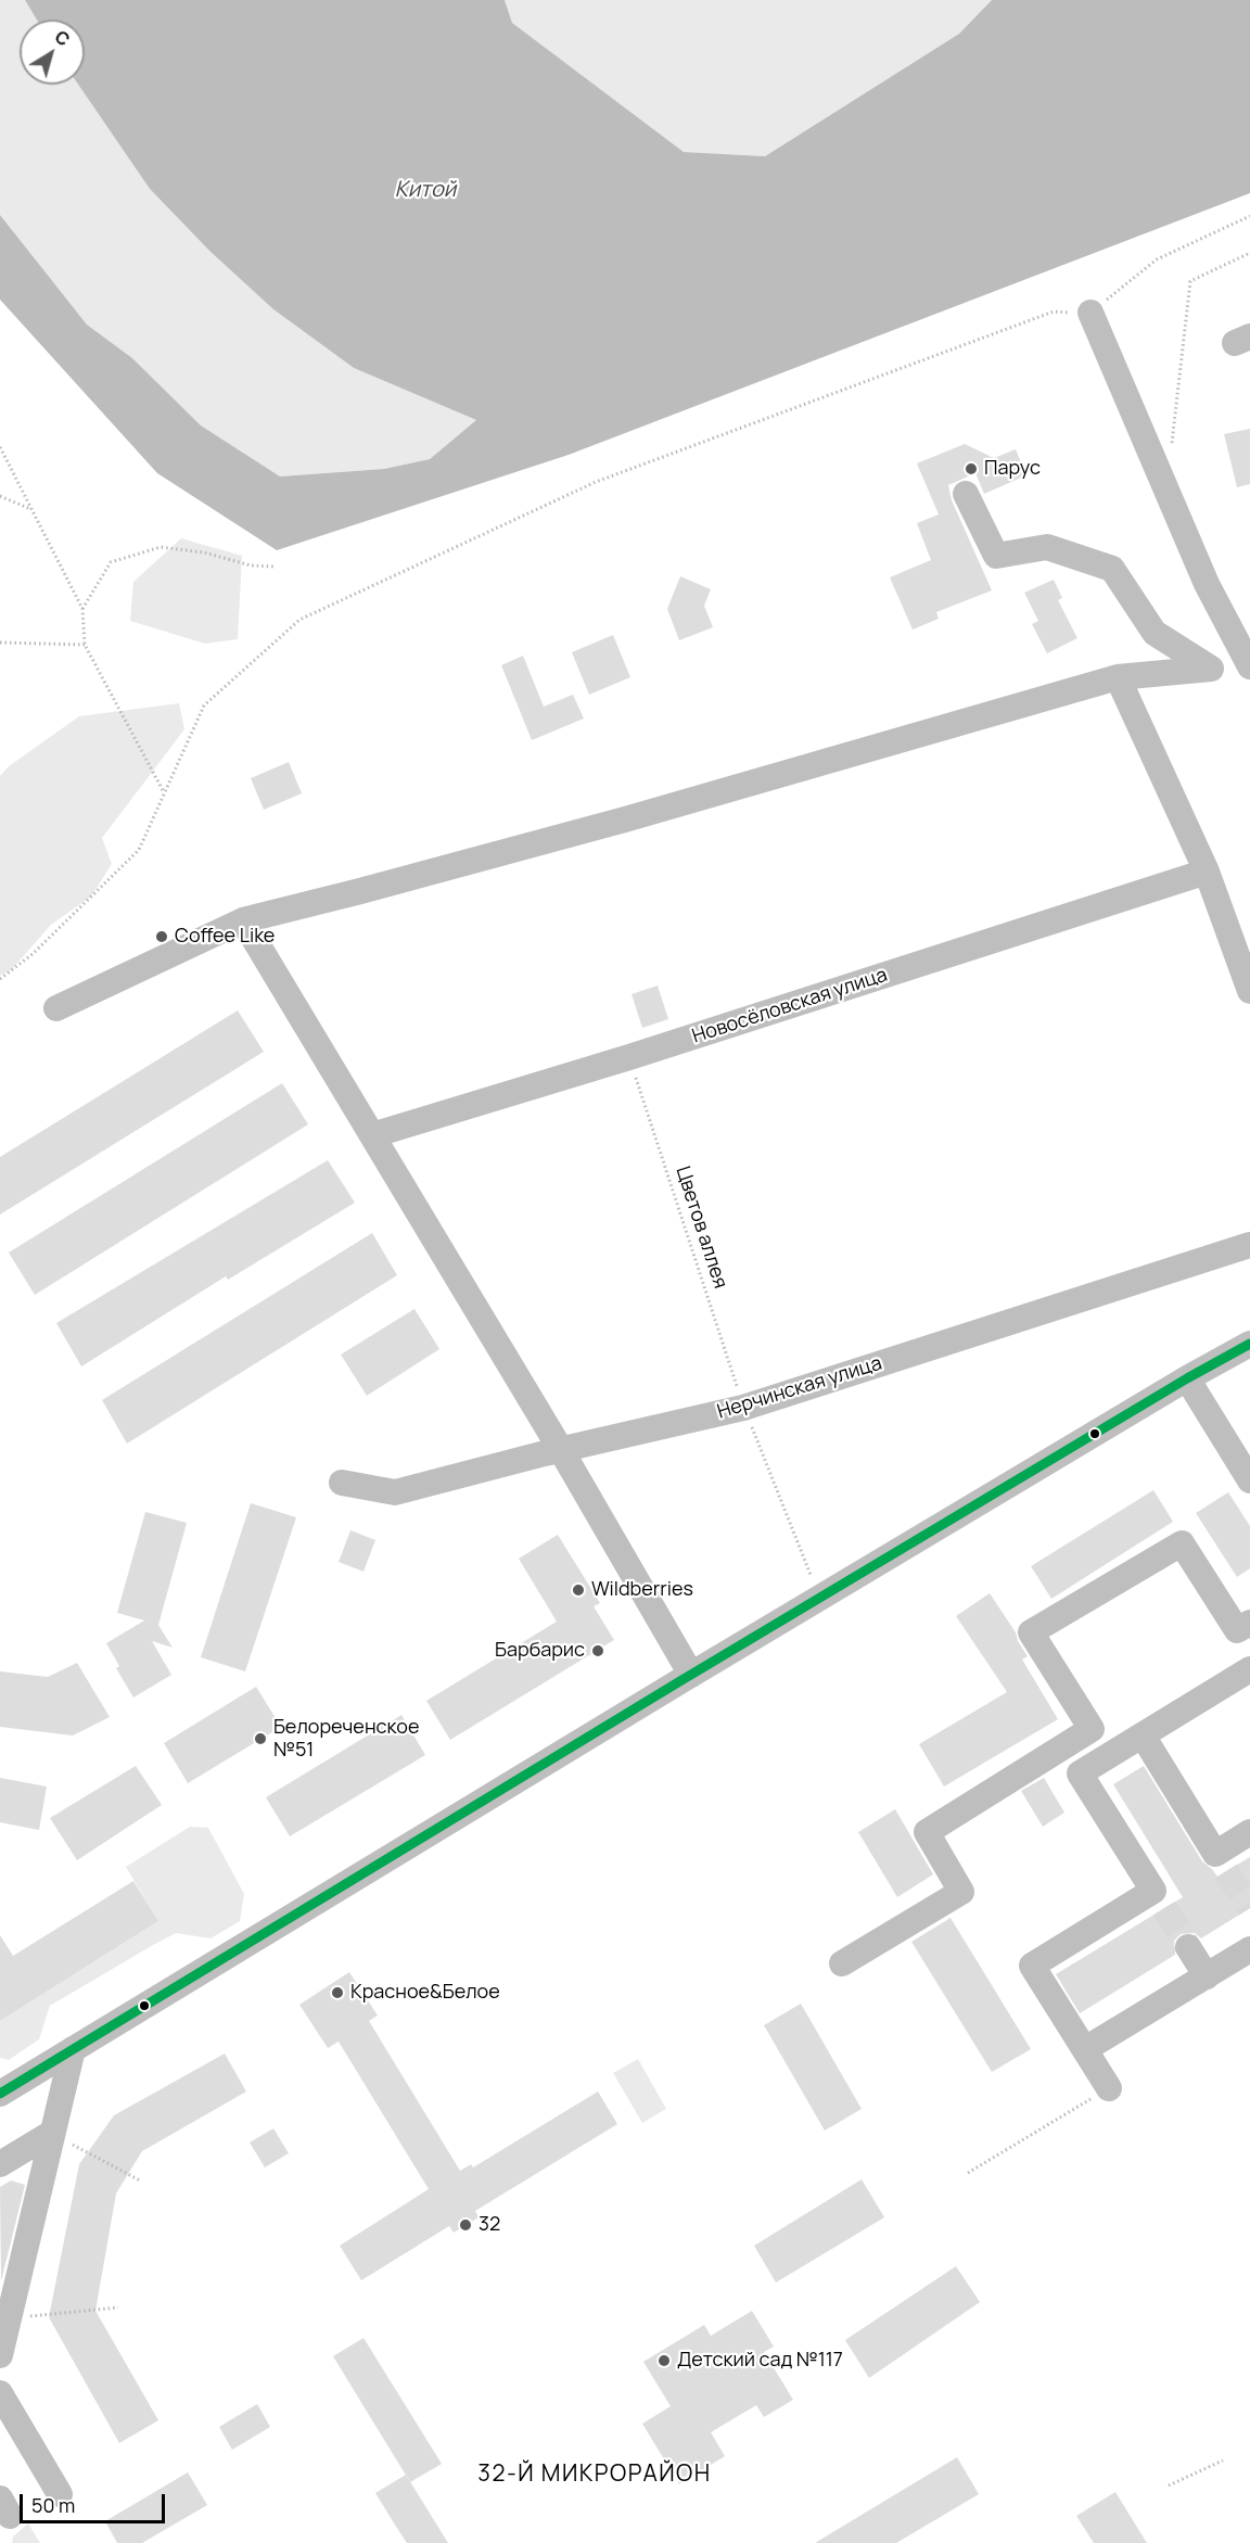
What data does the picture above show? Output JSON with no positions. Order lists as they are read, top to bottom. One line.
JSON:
{"streets":{"street":["Новосёловская улица","Нерчинская улица"],"path":["Цветов аллея"]},"crossings":[["Новосёловская улица","Цветов аллея"],["Цветов аллея","Нерчинская улица"]],"districts":["32-Й МИКРОРАЙОН"],"water":["Китой"],"places":["Парус","Coffee Like","Wildberries","Барбарис","Белореченское №51","Красное&Белое","32","Детский сад №117"],"scale_bar":"50 m","north":"top right"}
